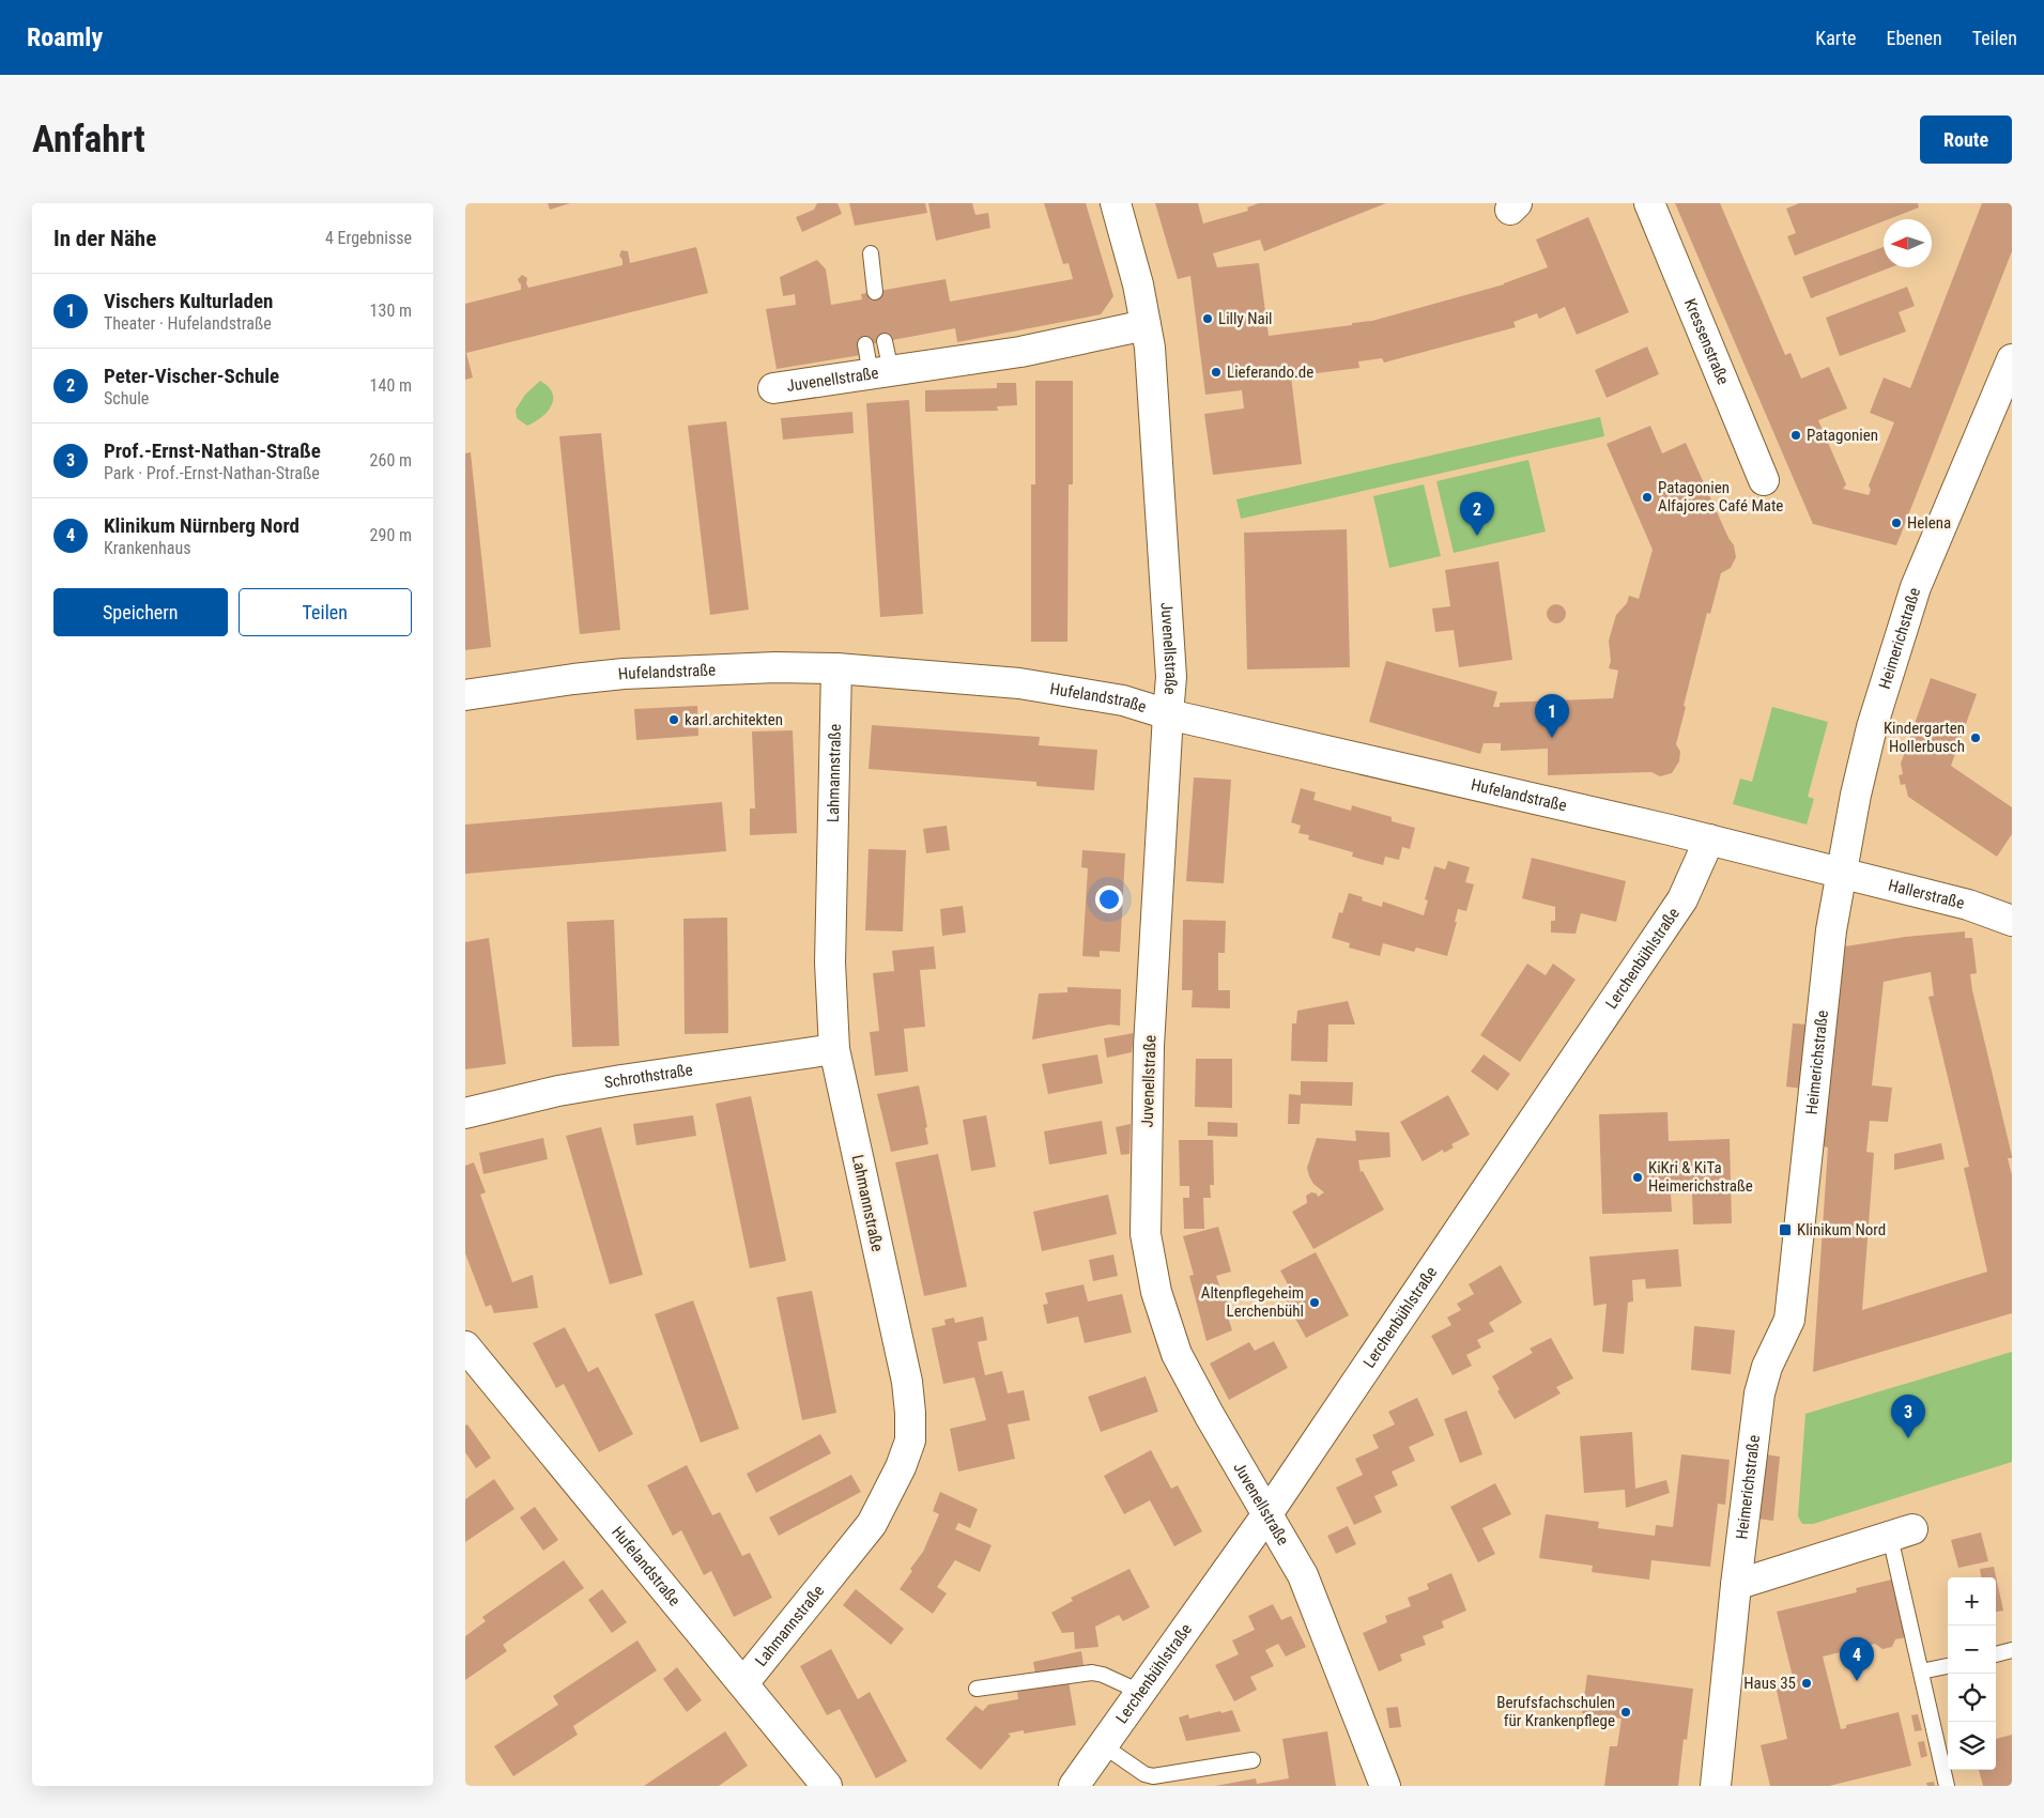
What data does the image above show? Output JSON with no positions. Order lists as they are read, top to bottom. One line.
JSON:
{"streets":{"street":["Kressenstraße","Juvenellstraße","Heimerichstraße","Hufelandstraße","Lahmannstraße","Hallerstraße","Lerchenbühlstraße","Schrothstraße"]},"crossings":[["Juvenellstraße","Hufelandstraße"],["Juvenellstraße","Lerchenbühlstraße"],["Heimerichstraße","Hufelandstraße"],["Heimerichstraße","Hallerstraße"],["Hufelandstraße","Lahmannstraße"],["Hufelandstraße","Hallerstraße"],["Hufelandstraße","Lerchenbühlstraße"],["Lahmannstraße","Schrothstraße"]],"places":{"other":["Lilly Nail","Lieferando.de","Patagonien","Patagonien Alfajores Café Mate","Helena","karl.architekten","Kindergarten Hollerbusch","KiKri & KiTa Heimerichstraße","Altenpflegeheim Lerchenbühl","Haus 35","Berufsfachschulen für Krankenpflege"],"transit":["Klinikum Nord"]},"north":"left","page":{"header":"Roamly","nav":["Karte","Ebenen","Teilen"],"buttons":["Route",["Speichern","Teilen"]],"title":"Anfahrt","heading":["In der Nähe","4 Ergebnisse"],"list":[{"mark":"1","name":"Vischers Kulturladen","note":"Theater · Hufelandstraße","value":"130 m"},{"mark":"2","name":"Peter-Vischer-Schule","note":"Schule","value":"140 m"},{"mark":"3","name":"Prof.-Ernst-Nathan-Straße","note":"Park · Prof.-Ernst-Nathan-Straße","value":"260 m"},{"mark":"4","name":"Klinikum Nürnberg Nord","note":"Krankenhaus","value":"290 m"}],"pins":["2","1","3","4"],"map_buttons":["+","−"]}}
